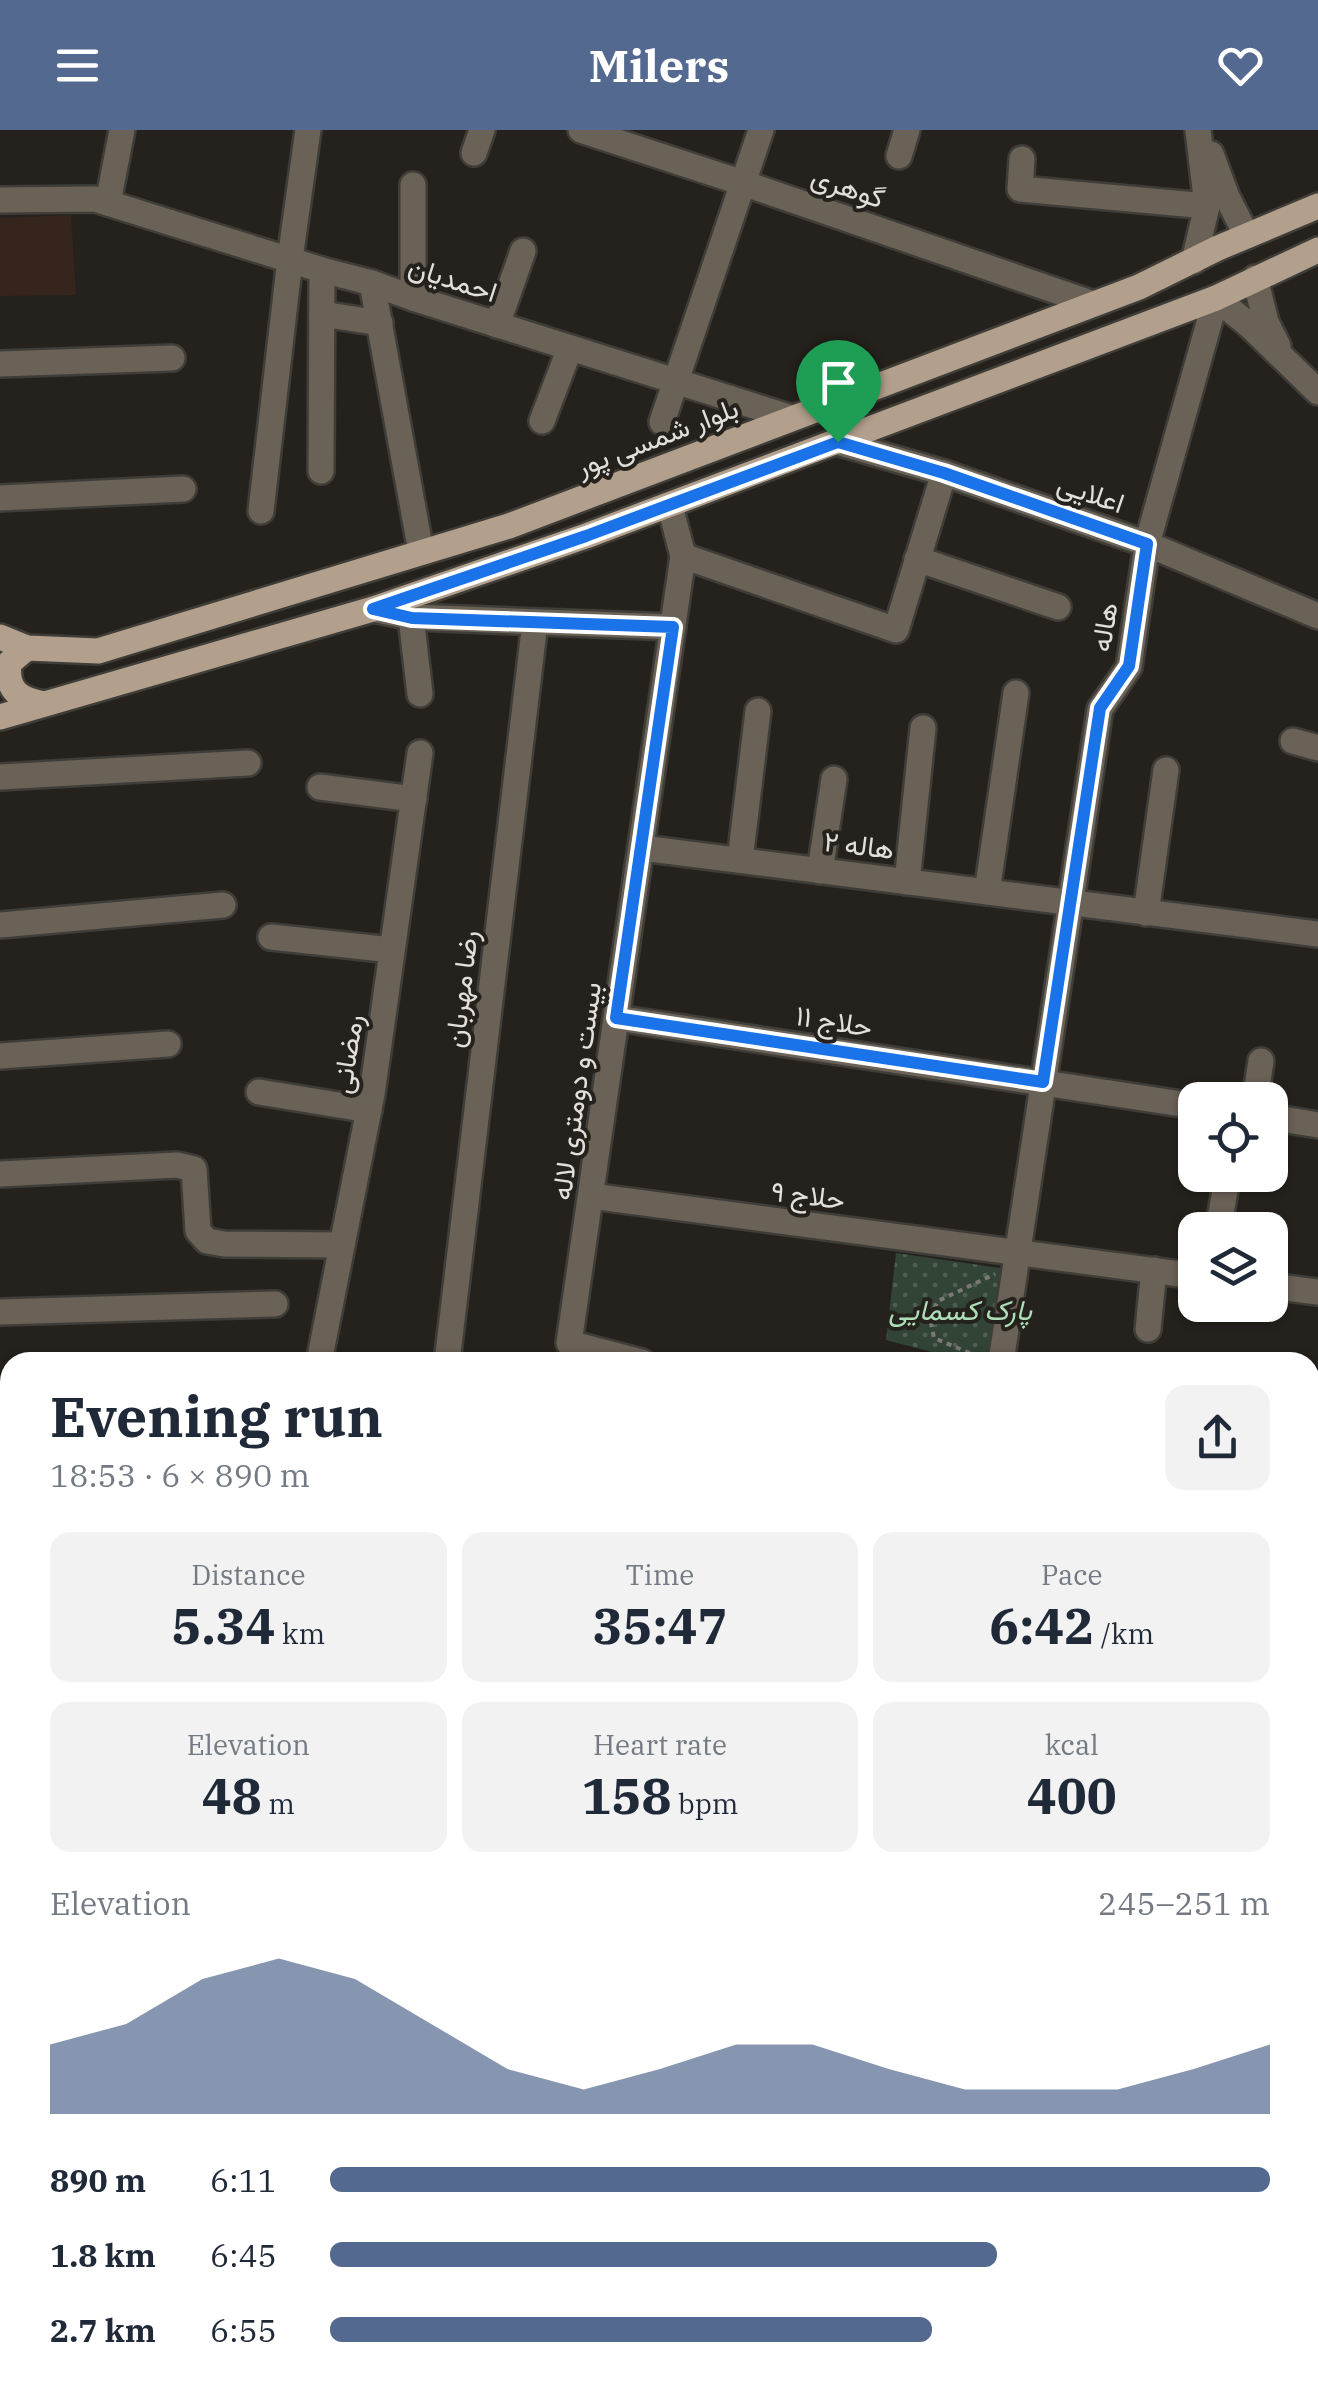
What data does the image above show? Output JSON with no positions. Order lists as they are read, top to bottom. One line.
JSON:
{"streets":{"main road":["بلوار شمسی پور"],"street":["گوهری","احمدیان","اعلایی","هاله","هاله ۲","رضا مهربان","حلاج ۱۱","رمضانی","بیست و دومتری لاله","حلاج ۹"]},"crossings":[["گوهری","بلوار شمسی پور"],["احمدیان","بلوار شمسی پور"],["اعلایی","هاله"],["هاله","هاله ۲"],["هاله","حلاج ۱۱"],["هاله","حلاج ۹"],["هاله ۲","بیست و دومتری لاله"],["حلاج ۱۱","بیست و دومتری لاله"],["بیست و دومتری لاله","حلاج ۹"]],"parks":["پارک کسمایی"],"page":{"header":"Milers","heading":["Evening run","18:53 · 6 × 890 m"],"stats":[["Distance","5.34 km"],["Time","35:47"],["Pace","6:42 /km"],["Elevation","48 m"],["Heart rate","158 bpm"],["kcal","400"]],"chart":["Elevation","245–251 m"],"list":[{"name":"890 m","note":"6:11"},{"name":"1.8 km","note":"6:45"},{"name":"2.7 km","note":"6:55"}]}}
